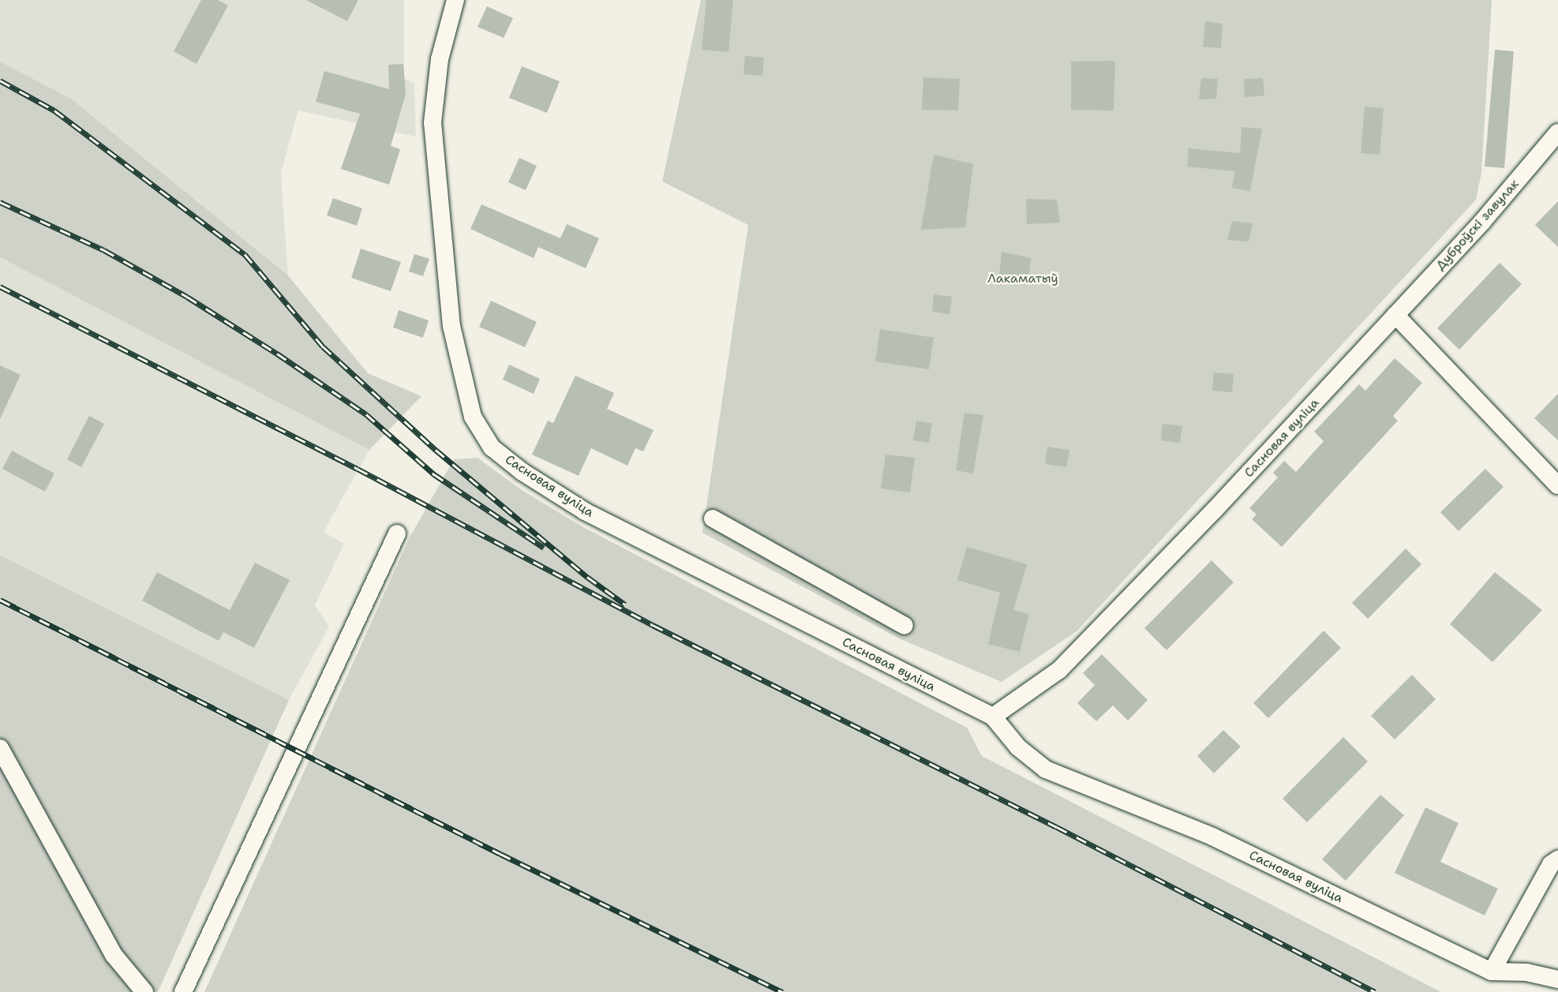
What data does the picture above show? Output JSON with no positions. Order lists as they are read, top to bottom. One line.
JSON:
{"streets":{"street":["Дуброўскі завулак","Сасновая вуліца"]},"crossings":[["Дуброўскі завулак","Сасновая вуліца"]],"parks":["Лакаматыў"]}
